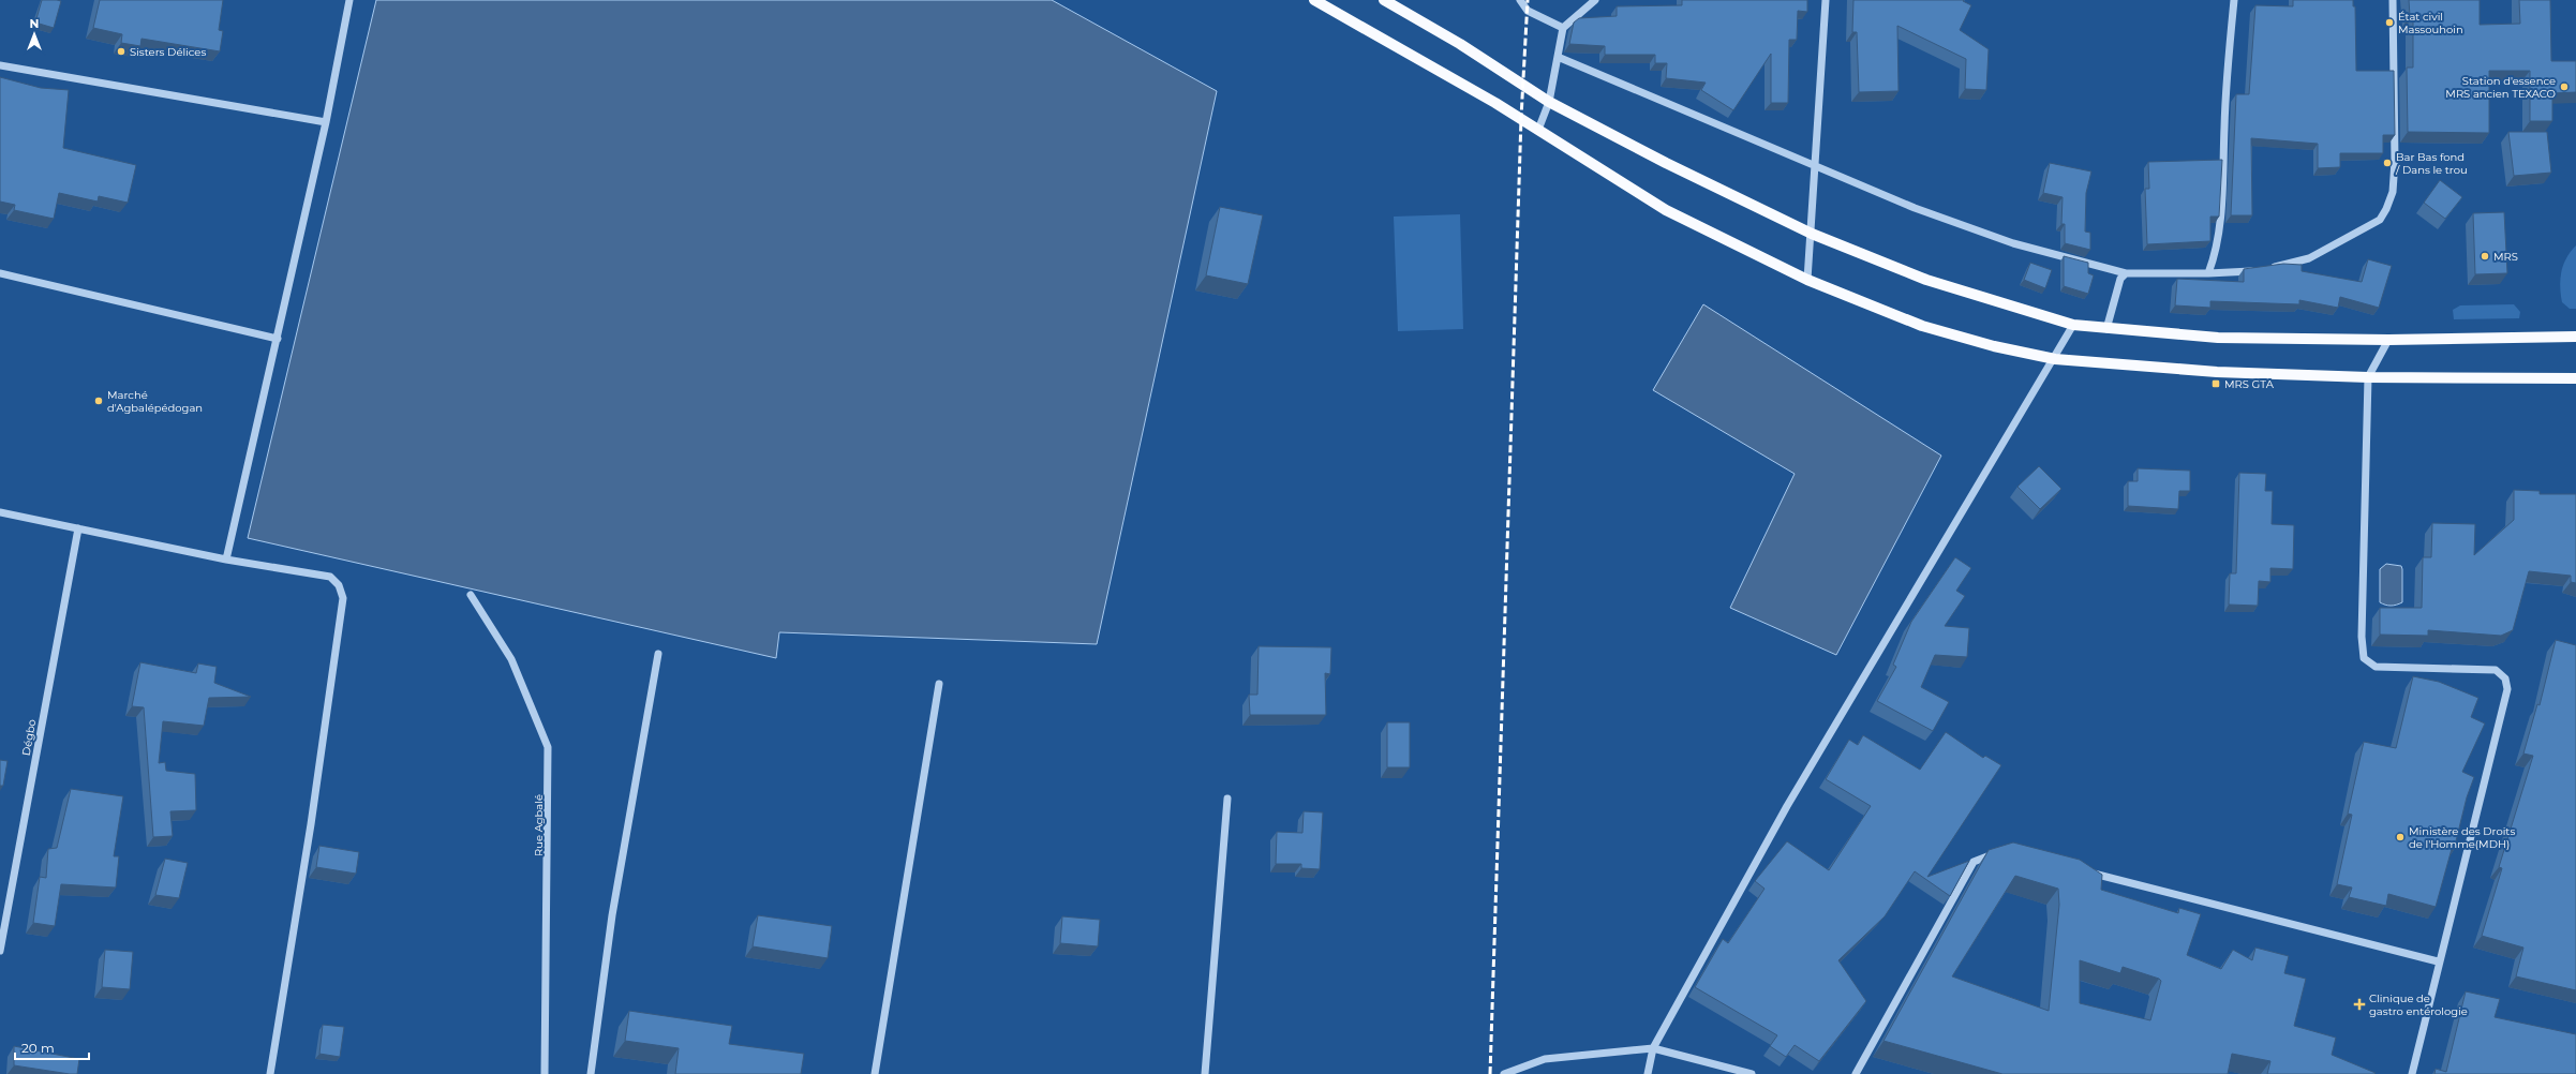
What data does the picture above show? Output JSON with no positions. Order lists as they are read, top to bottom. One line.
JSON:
{"streets":{"street":["Dégbo","Rue Agbalé"]},"places":{"other":["État civil Massouhoin","Sisters Délices","Station d'essence MRS ancien TEXACO","Bar Bas fond / Dans le trou","MRS","Marché d'Agbalépédogan","Ministère des Droits de l'Homme(MDH)"],"transit":["MRS GTA"],"health":["Clinique de gastro entérologie"]},"scale_bar":"20 m","north":"top"}
